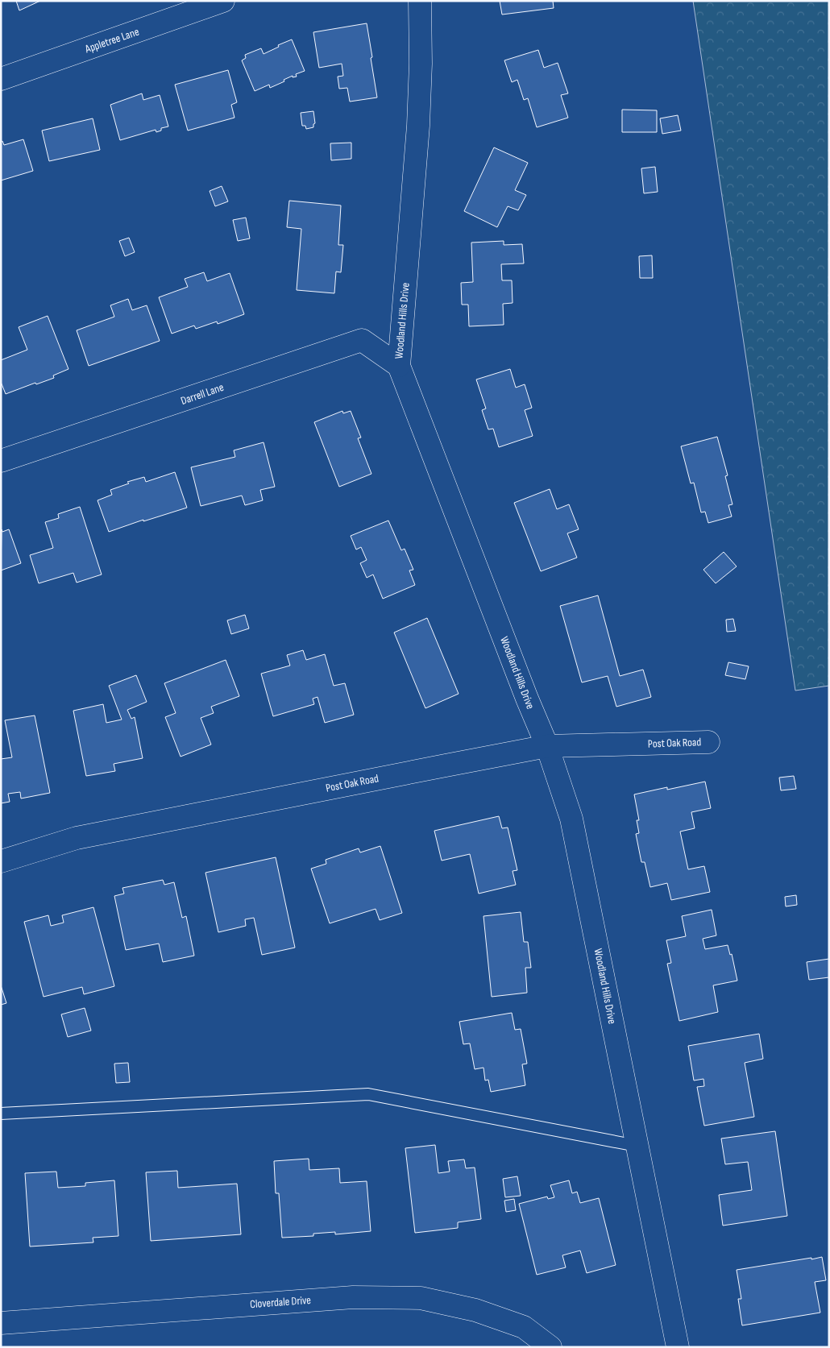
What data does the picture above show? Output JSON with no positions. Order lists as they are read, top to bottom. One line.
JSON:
{"streets":{"street":["Appletree Lane","Woodland Hills Drive","Darrell Lane","Post Oak Road","Cloverdale Drive"]},"crossings":[["Woodland Hills Drive","Darrell Lane"],["Woodland Hills Drive","Post Oak Road"]]}
